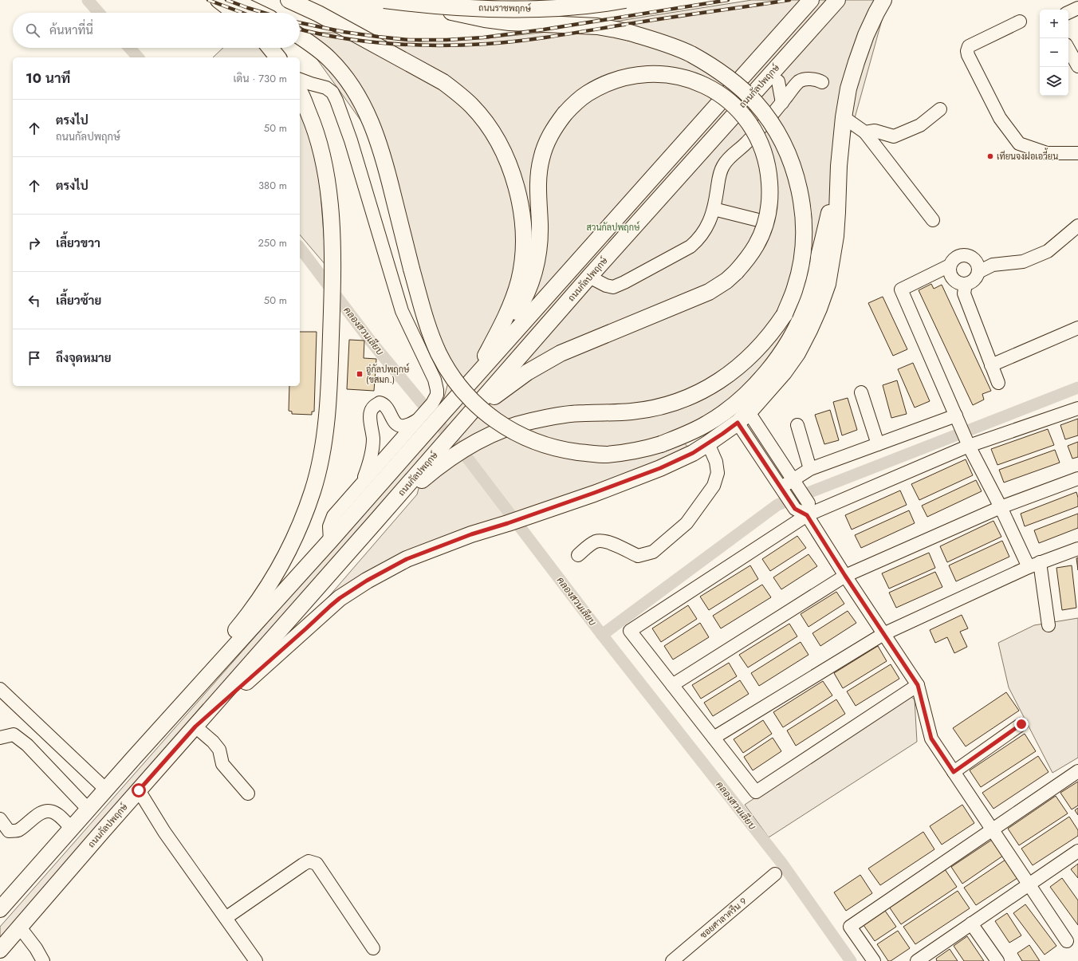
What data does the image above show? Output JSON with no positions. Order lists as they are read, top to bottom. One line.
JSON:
{"streets":{"main road":["ถนนราชพฤกษ์","ถนนกัลปพฤกษ์"],"street":["ซอยศาลาครืน 9"]},"water":["คลองสวนเลียบ"],"parks":["สวนกัลปพฤกษ์"],"places":{"other":["เทียนจงฝอเอวี้ยน"],"transit":["อู่กัลปพฤกษ์ (ขสมก.)"]},"page":{"map_buttons":["+","−"],"search":"ค้นหาที่นี่","heading":["10 นาที","เดิน · 730 m"],"list":[["ตรงไป","ถนนกัลปพฤกษ์","50 m"],["ตรงไป","380 m"],["เลี้ยวขวา","250 m"],["เลี้ยวซ้าย","50 m"],"ถึงจุดหมาย"]}}
